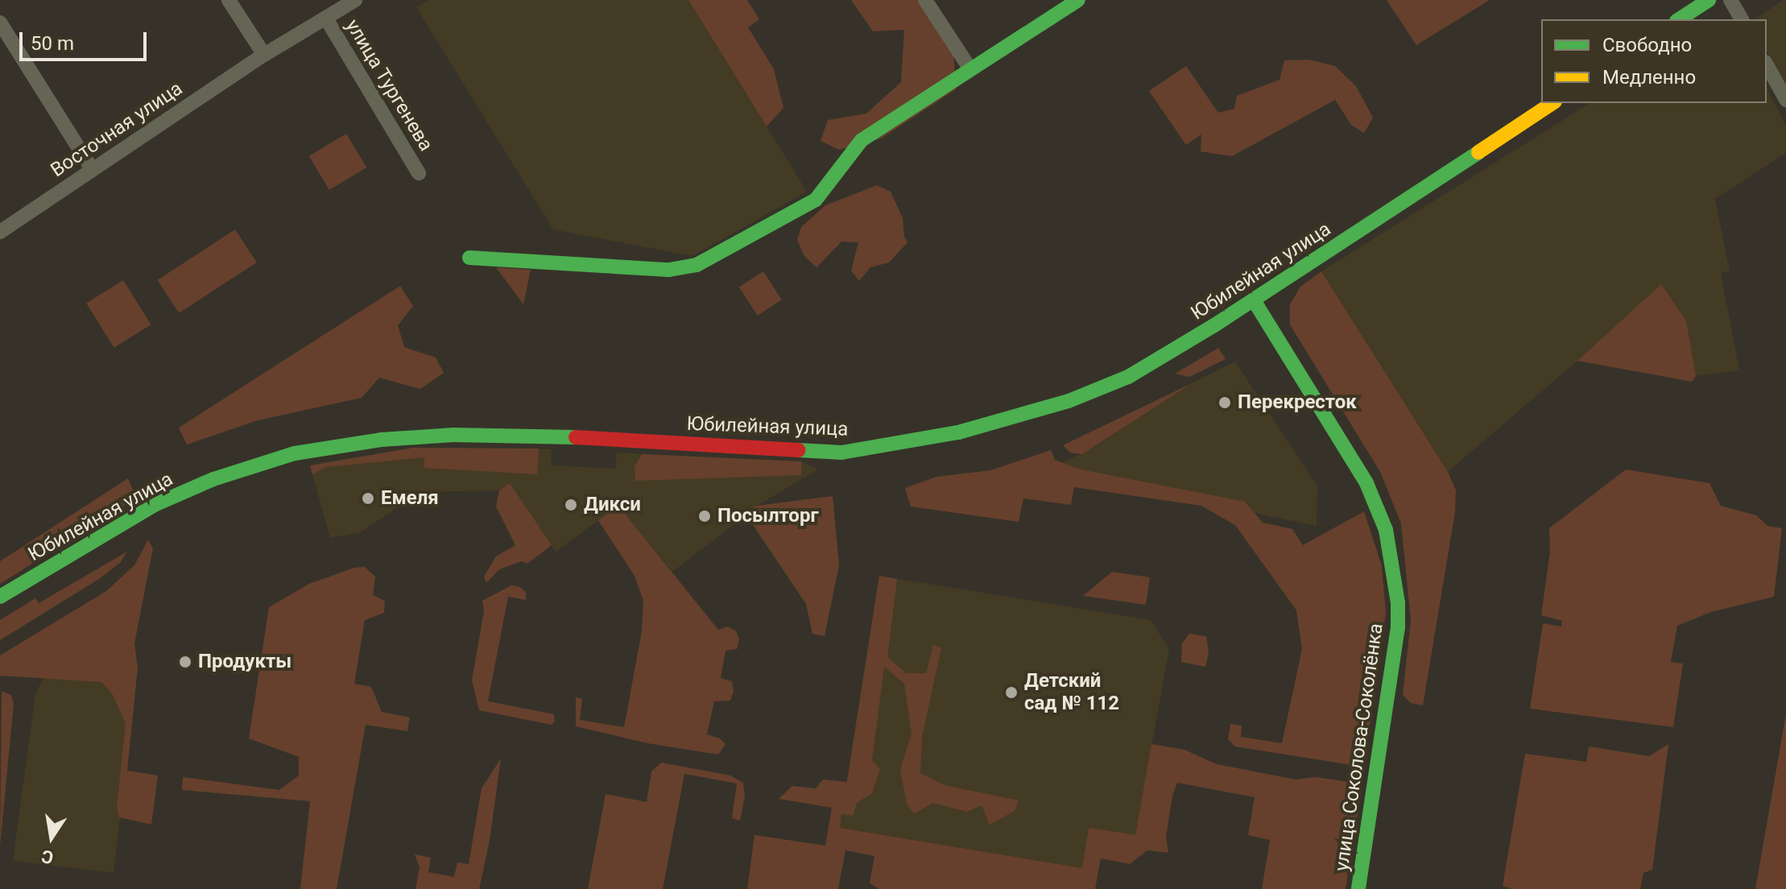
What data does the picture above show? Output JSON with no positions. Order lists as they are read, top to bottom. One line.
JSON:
{"streets":{"main road":["Юбилейная улица","улица Соколова-Соколёнка"],"street":["улица Тургенева","Восточная улица"]},"crossings":[["улица Тургенева","Восточная улица"],["Юбилейная улица","улица Соколова-Соколёнка"]],"places":["Перекресток","Емеля","Дикси","Посылторг","Продукты","Детский сад № 112"],"legend":["Свободно","Медленно"],"scale_bar":"50 m","north":"bottom"}
